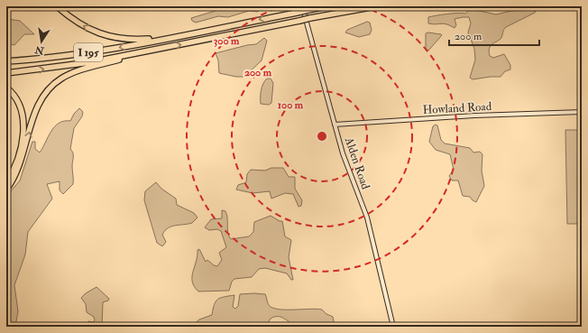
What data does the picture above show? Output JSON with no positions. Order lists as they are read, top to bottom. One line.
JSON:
{"streets":{"highway":["I 195"],"main road":["Howland Road","Alden Road"]},"crossings":[["Howland Road","Alden Road"]],"scale_bar":"200 m","north":"bottom","rings":["300 m","200 m","100 m"]}
